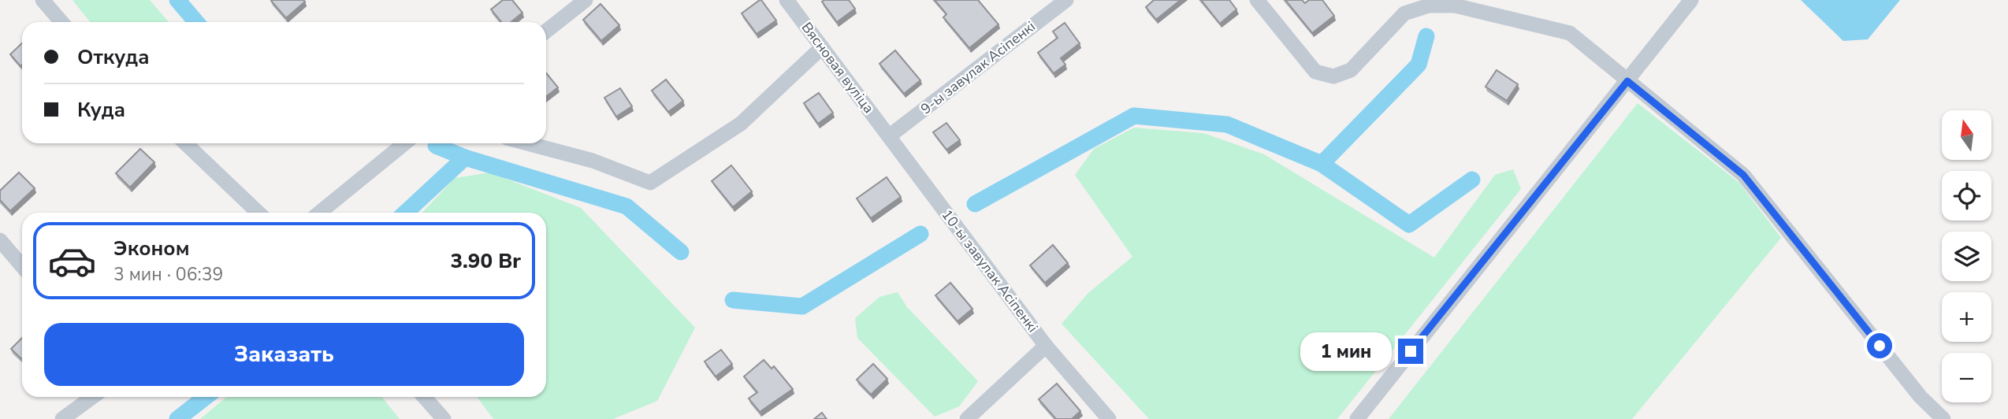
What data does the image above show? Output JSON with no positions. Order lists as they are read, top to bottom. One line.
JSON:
{"streets":{"street":["Вясновая вуліца","9-ы завулак Асіпенкі","10-ы завулак Асіпенкі"]},"crossings":[["Вясновая вуліца","9-ы завулак Асіпенкі"],["Вясновая вуліца","10-ы завулак Асіпенкі"],["9-ы завулак Асіпенкі","10-ы завулак Асіпенкі"]],"north":"top","page":{"banner":["Откуда","Куда"],"map_buttons":["+","−"],"list":[{"name":"Эконом","note":"3 мин · 06:39","value":"3.90 Br"}],"buttons":"Заказать","bubble":"1 мин"}}
